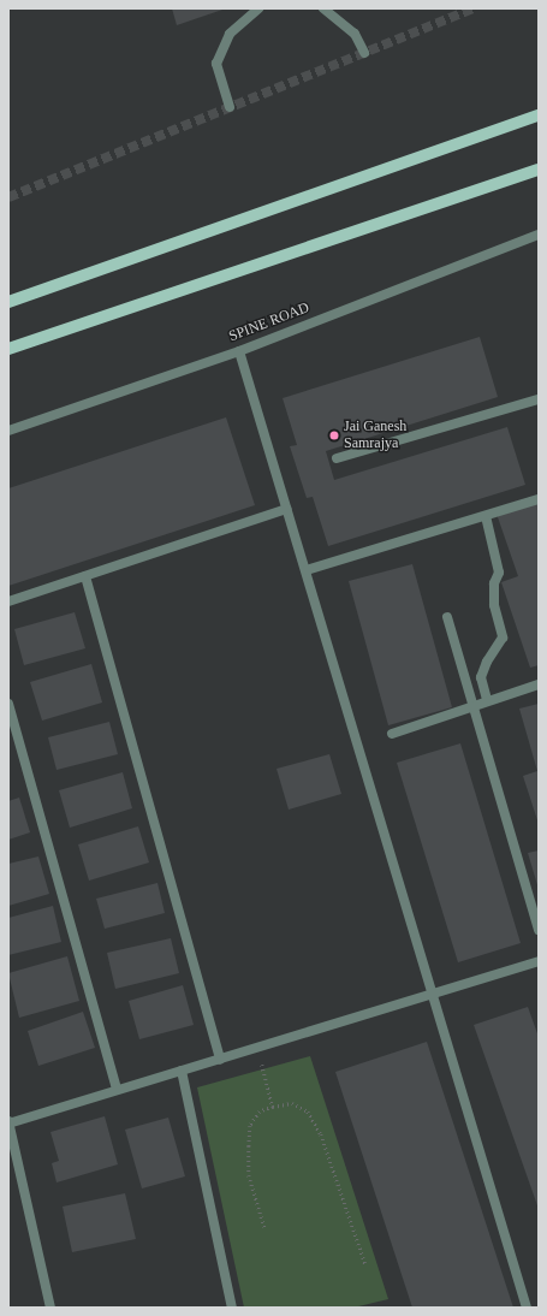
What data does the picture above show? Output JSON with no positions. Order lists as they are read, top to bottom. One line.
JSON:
{"streets":{"street":["SPINE ROAD"]},"places":["Jai Ganesh Samrajya"]}
